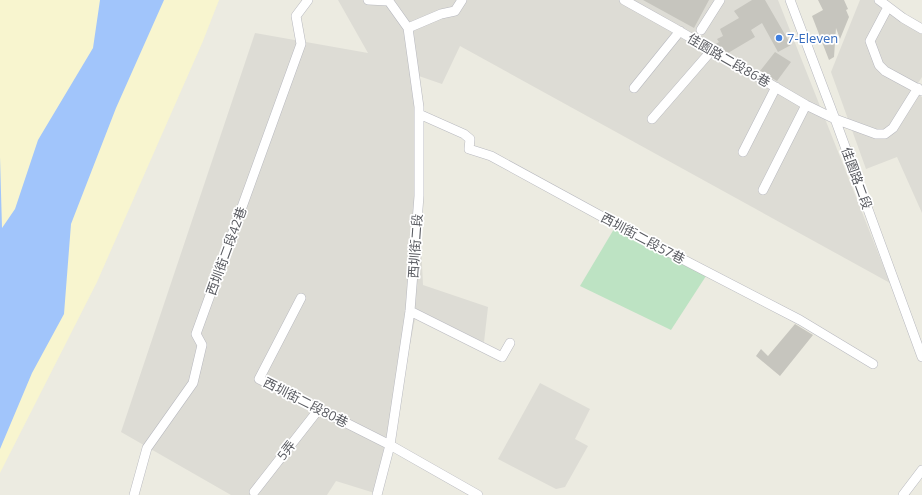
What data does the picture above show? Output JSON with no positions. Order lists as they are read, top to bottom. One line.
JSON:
{"streets":{"street":["佳園路二段86巷","佳園路二段","西圳街二段57巷","西圳街二段","西圳街二段42巷","西圳街二段80巷","5弄"]},"crossings":[["佳園路二段86巷","佳園路二段"],["西圳街二段57巷","西圳街二段"],["西圳街二段","西圳街二段80巷"],["西圳街二段80巷","5弄"]],"places":["7-Eleven"]}
